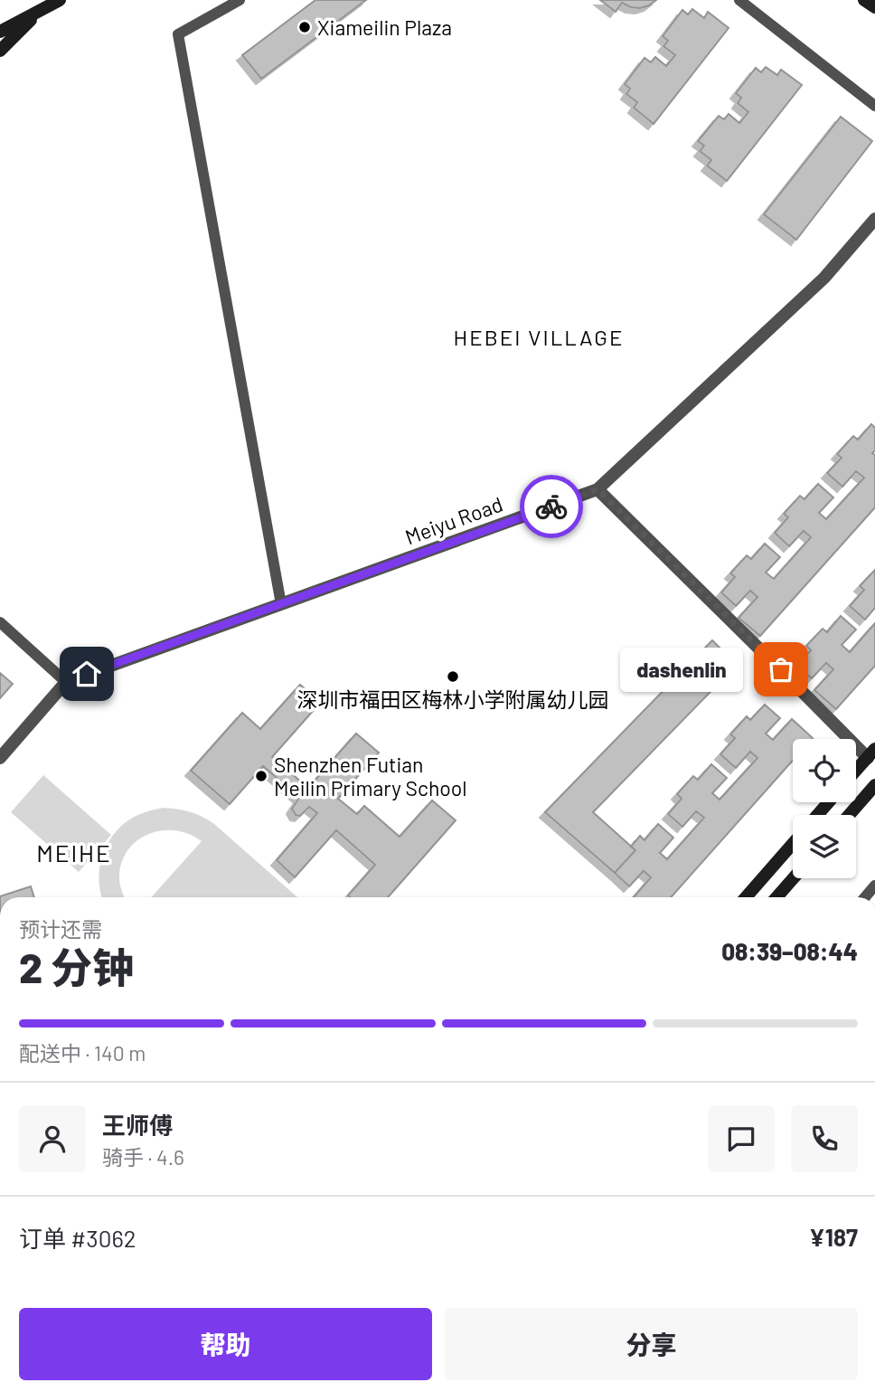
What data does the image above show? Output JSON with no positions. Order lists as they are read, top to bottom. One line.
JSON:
{"streets":{"street":["Meiyu Road"]},"districts":["HEBEI VILLAGE","MEIHE"],"places":["Xiameilin Plaza","dashenlin","深圳市福田区梅林小学附属幼儿园","Shenzhen Futian Meilin Primary School"],"page":{"bubble":"dashenlin","heading":["2 分钟","预计还需","08:39–08:44"],"panel":["王师傅","骑手 · 4.6","订单 #3062","¥187"],"bar":"配送中 · 140 m","buttons":["帮助","分享"]}}
